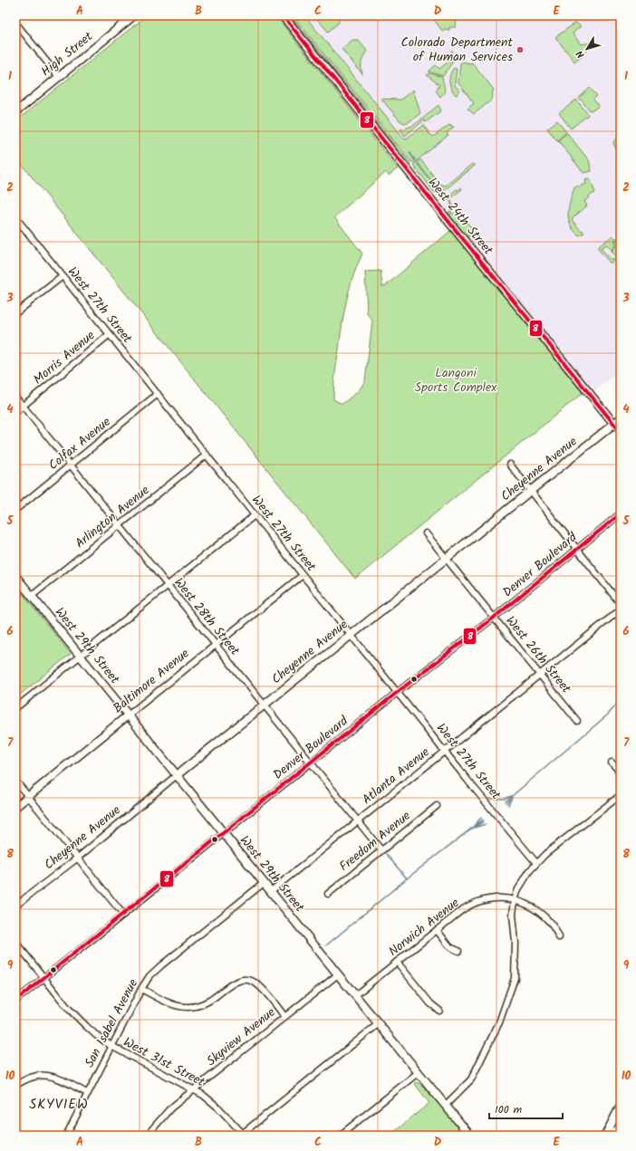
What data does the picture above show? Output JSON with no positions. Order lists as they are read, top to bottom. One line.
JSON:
{"streets":{"street":["High Street","West 24th Street","West 27th Street","Morris Avenue","Colfax Avenue","Cheyenne Avenue","Arlington Avenue","Denver Boulevard","West 28th Street","West 29th Street","West 26th Street","Baltimore Avenue","Atlanta Avenue","Freedom Avenue","Norwich Avenue","San Isabel Avenue","Skyview Avenue","West 31st Street"]},"crossings":[["West 24th Street","Cheyenne Avenue"],["West 27th Street","Morris Avenue"],["West 27th Street","Colfax Avenue"],["West 27th Street","Cheyenne Avenue"],["West 27th Street","Arlington Avenue"],["West 27th Street","Denver Boulevard"],["West 27th Street","Baltimore Avenue"],["West 27th Street","Atlanta Avenue"],["Morris Avenue","West 28th Street"],["Colfax Avenue","West 28th Street"],["Cheyenne Avenue","West 28th Street"],["Cheyenne Avenue","West 29th Street"],["Cheyenne Avenue","West 26th Street"],["Arlington Avenue","West 28th Street"],["Arlington Avenue","West 29th Street"],["Denver Boulevard","West 28th Street"],["Denver Boulevard","West 29th Street"],["Denver Boulevard","West 26th Street"],["Denver Boulevard","West 31st Street"],["West 28th Street","Baltimore Avenue"],["West 28th Street","Atlanta Avenue"],["West 28th Street","Freedom Avenue"],["West 29th Street","Baltimore Avenue"],["West 29th Street","Atlanta Avenue"],["West 29th Street","Norwich Avenue"],["West 29th Street","San Isabel Avenue"],["West 29th Street","Skyview Avenue"],["West 26th Street","Atlanta Avenue"],["San Isabel Avenue","West 31st Street"],["Skyview Avenue","West 31st Street"]],"districts":["SKYVIEW"],"parks":["Langoni Sports Complex"],"places":["Colorado Department of Human Services"],"lines":["transit line 8"],"scale_bar":"100 m","north":"bottom left","grid":{"columns":["A","B","C","D","E"],"rows":["1","2","3","4","5","6","7","8","9","10"]}}
